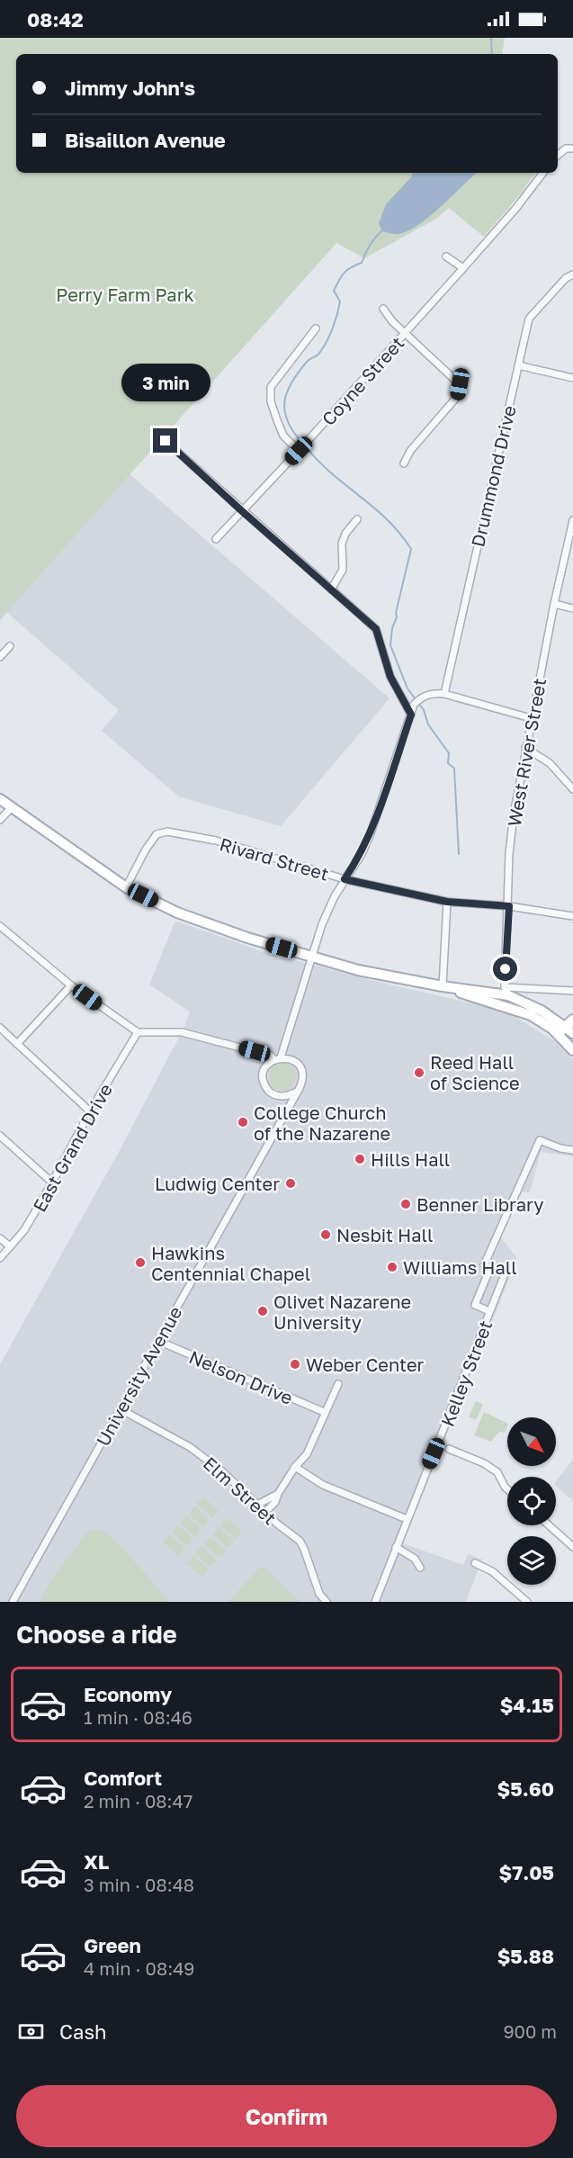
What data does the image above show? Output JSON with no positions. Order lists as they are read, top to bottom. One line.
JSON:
{"streets":{"street":["Coyne Street","Drummond Drive","West River Street","Rivard Street","East Grand Drive","Kelley Street","University Avenue","Nelson Drive","Elm Street"]},"crossings":[["West River Street","Rivard Street"],["East Grand Drive","University Avenue"],["University Avenue","Nelson Drive"],["University Avenue","Elm Street"]],"parks":["Perry Farm Park"],"places":["Reed Hall of Science","College Church of the Nazarene","Hills Hall","Ludwig Center","Benner Library","Nesbit Hall","Hawkins Centennial Chapel","Williams Hall","Olivet Nazarene University","Weber Center"],"north":"bottom right","page":{"status":"08:42","banner":["Jimmy John's","Bisaillon Avenue"],"bubble":"3 min","heading":"Choose a ride","list":[{"name":"Economy","note":"1 min · 08:46","value":"$4.15"},{"name":"Comfort","note":"2 min · 08:47","value":"$5.60"},{"name":"XL","note":"3 min · 08:48","value":"$7.05"},{"name":"Green","note":"4 min · 08:49","value":"$5.88"}],"pay":["Cash","900 m"],"buttons":"Confirm"}}
